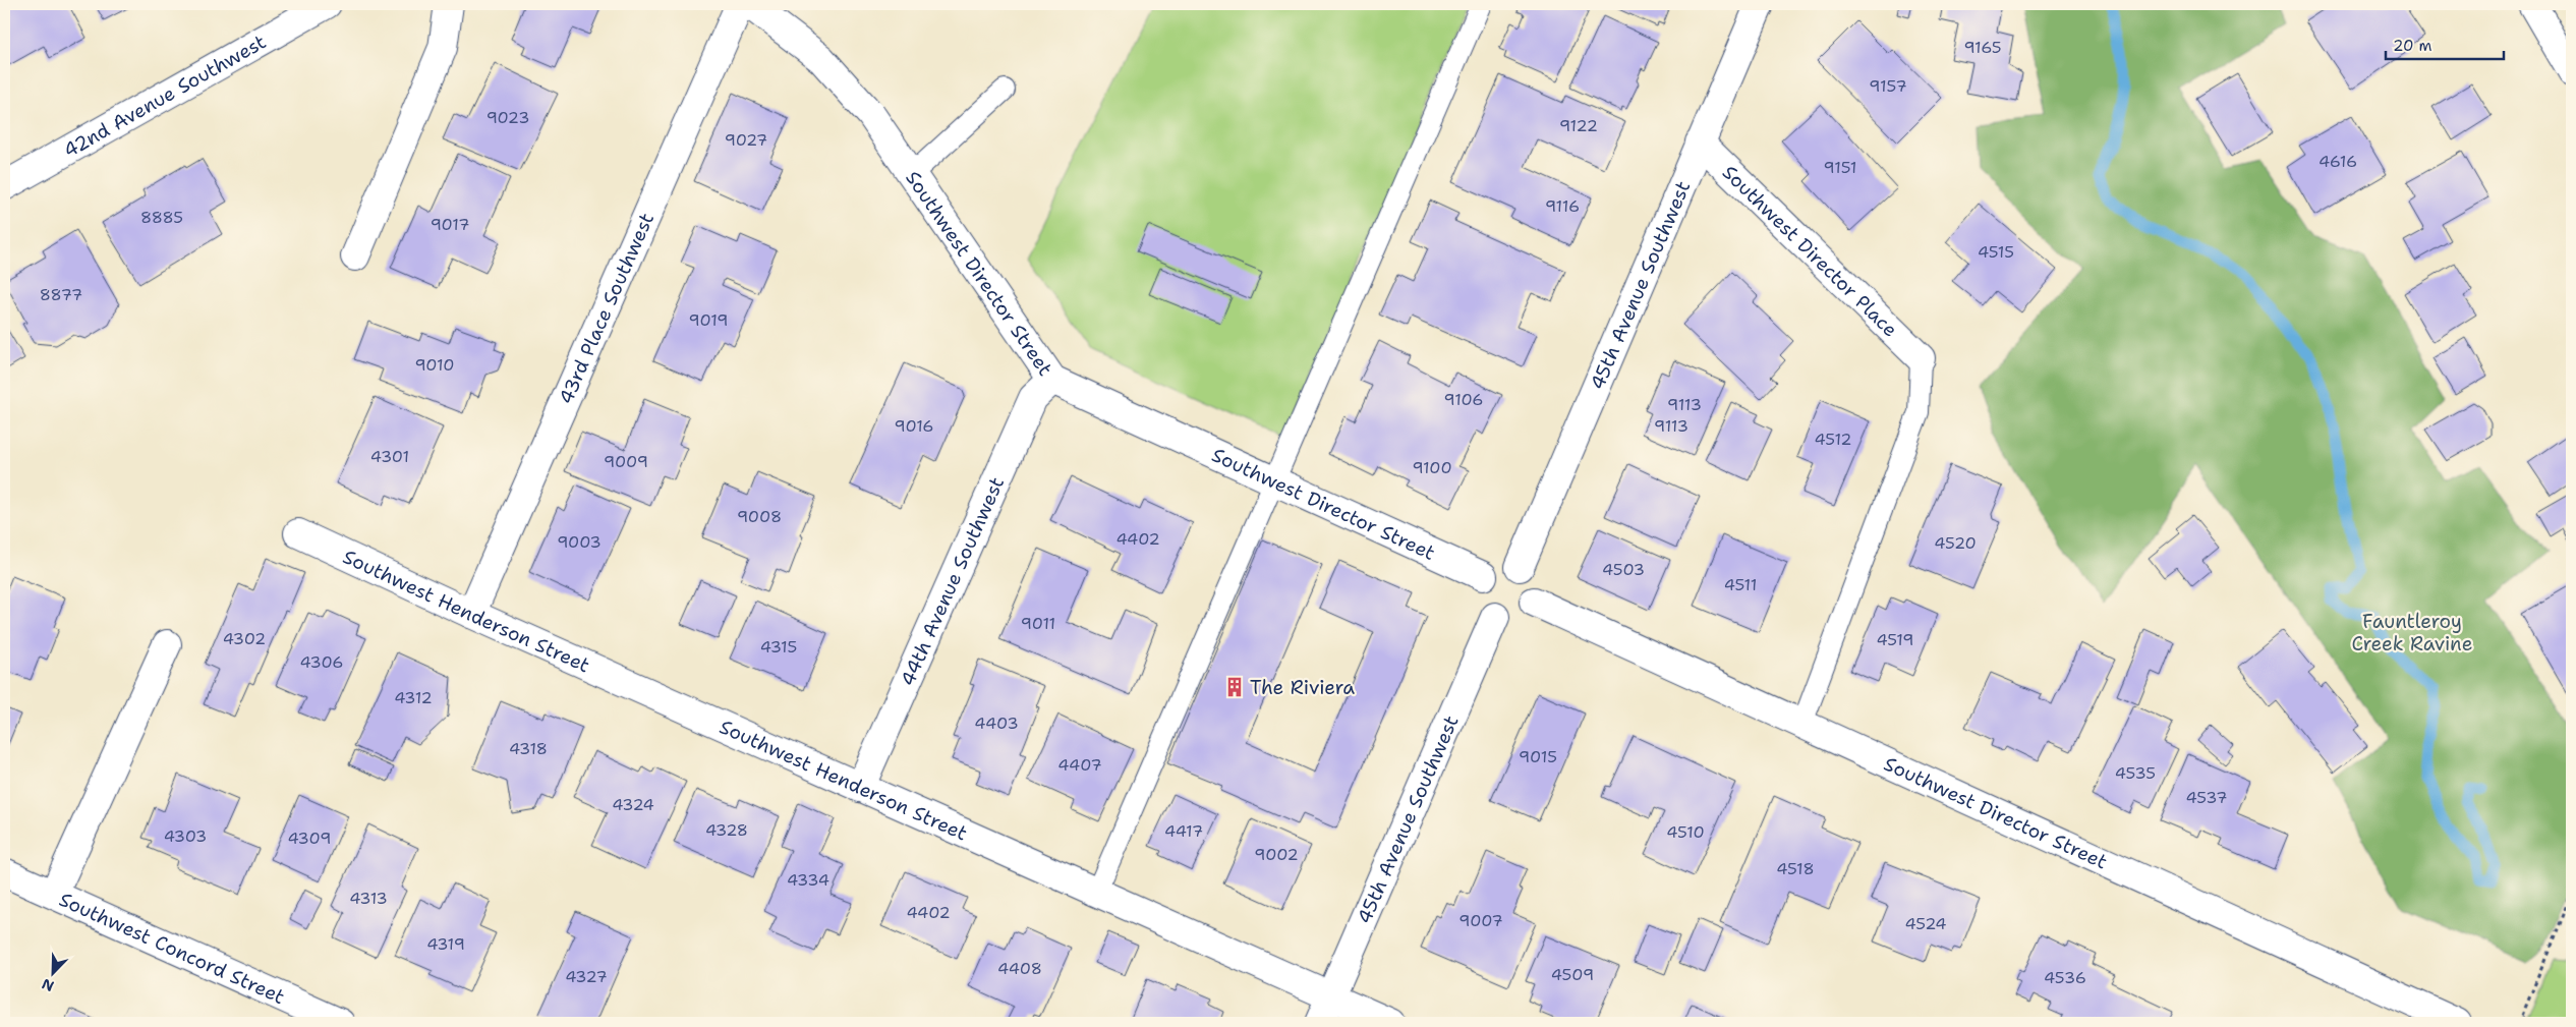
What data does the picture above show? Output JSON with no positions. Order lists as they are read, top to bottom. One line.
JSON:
{"streets":{"street":["42nd Avenue Southwest","Southwest Director Place","Southwest Director Street","45th Avenue Southwest","43rd Place Southwest","44th Avenue Southwest","Southwest Henderson Street","Southwest Concord Street"]},"crossings":[["Southwest Director Place","45th Avenue Southwest"],["Southwest Director Street","45th Avenue Southwest"],["Southwest Director Street","44th Avenue Southwest"],["45th Avenue Southwest","Southwest Henderson Street"],["43rd Place Southwest","Southwest Henderson Street"],["44th Avenue Southwest","Southwest Henderson Street"]],"parks":["Fauntleroy Creek Ravine"],"places":{"building":["The Riviera"]},"house_numbers":["9165","9157","9023","9122","9027","4616","9151","9116","8885","9017","4515","8877","9019","9010","9106","9113","9016","9113","4512","4301","9009","9100","9008","4402","9003","4520","4503","4511","9011","4302","4519","4315","4306","4312","4403","4318","9015","4407","4535","4537","4324","4328","4417","4510","4303","4309","9002","4518","4334","4313","4402","9007","4524","4319","4408","4509","4327","4536"],"scale_bar":"20 m","north":"bottom left"}
